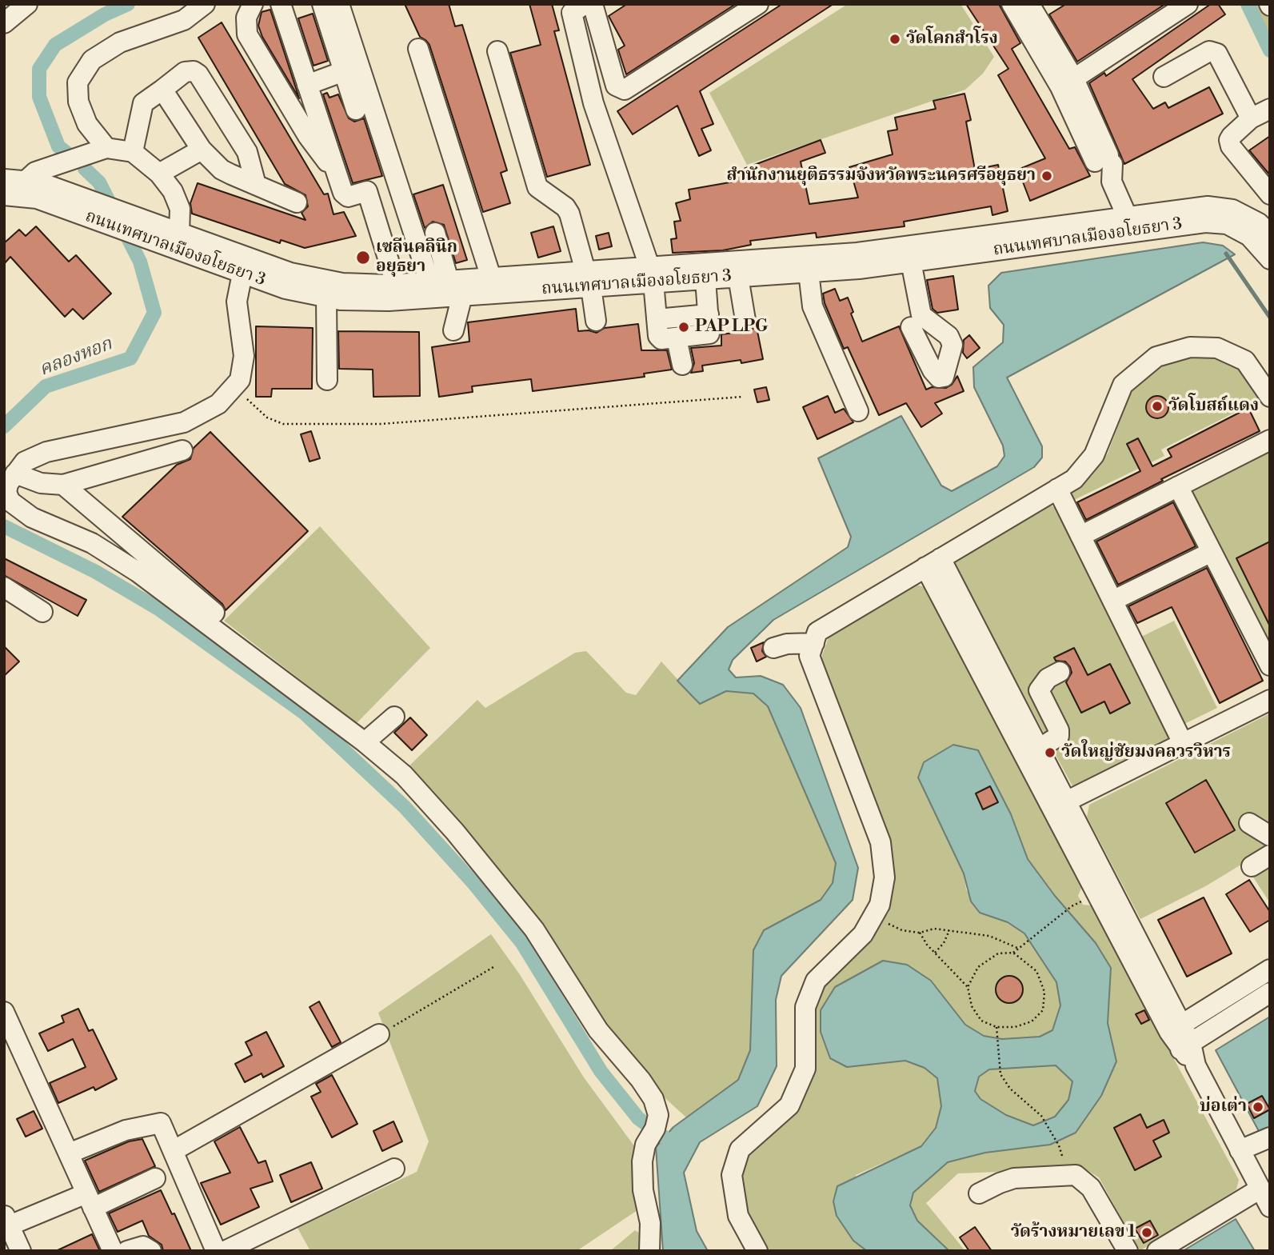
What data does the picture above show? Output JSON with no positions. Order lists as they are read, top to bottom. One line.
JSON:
{"streets":{"street":["ถนนเทศบาลเมืองอโยธยา 3"]},"water":["คลองหอก"],"places":["วัดโคกสำโรง","สำนักงานยุติธรรมจังหวัดพระนครศรีอยุธยา","เซลีนคลินิก อยุธยา","PAP LPG","วัดโบสถ์แดง","วัดใหญ่ชัยมงคลวรวิหาร","บ่อเต่า","วัดร้างหมายเลข 1"]}
